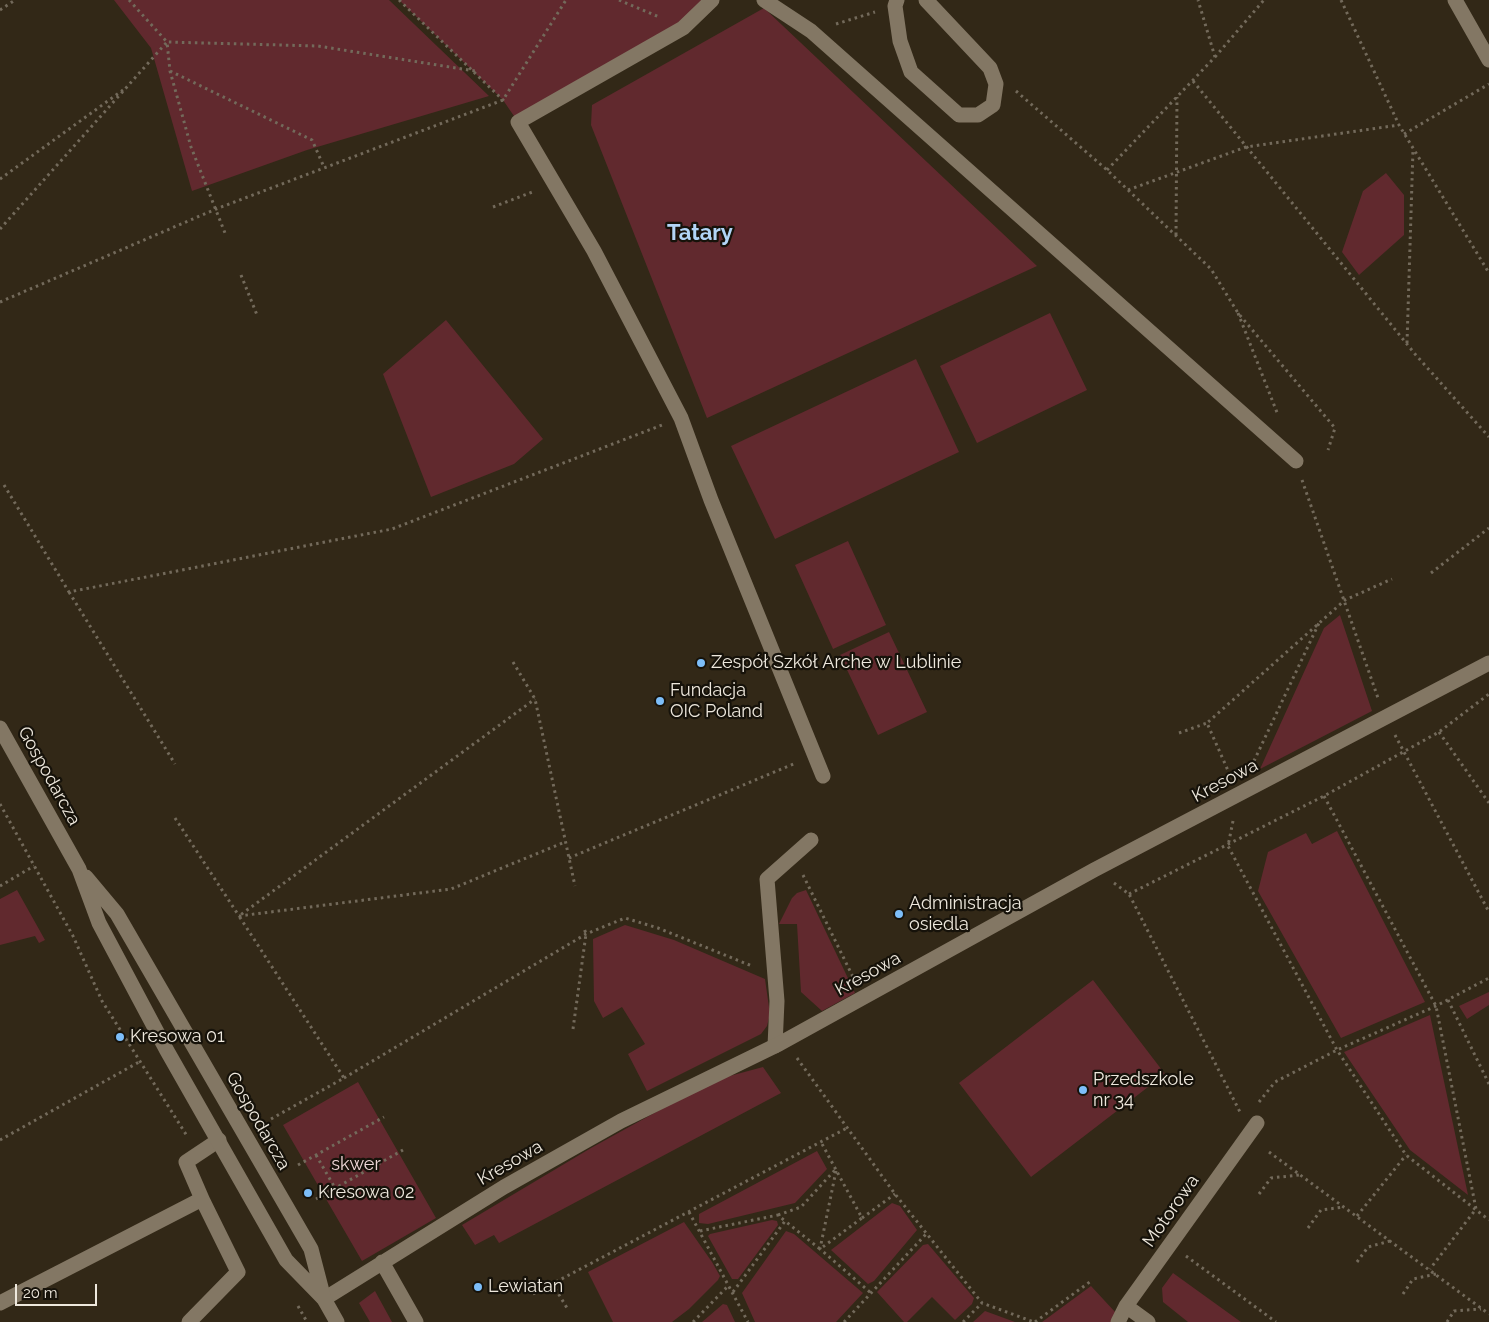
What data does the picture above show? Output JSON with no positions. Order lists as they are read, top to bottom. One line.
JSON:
{"streets":{"street":["Gospodarcza","Kresowa","Motorowa"]},"crossings":[["Gospodarcza","Kresowa"]],"districts":["Tatary"],"parks":["skwer"],"places":["Zespół Szkół Arche w Lublinie","Fundacja OIC Poland","Administracja osiedla","Kresowa 01","Przedszkole nr 34","Kresowa 02","Lewiatan"],"scale_bar":"20 m"}
